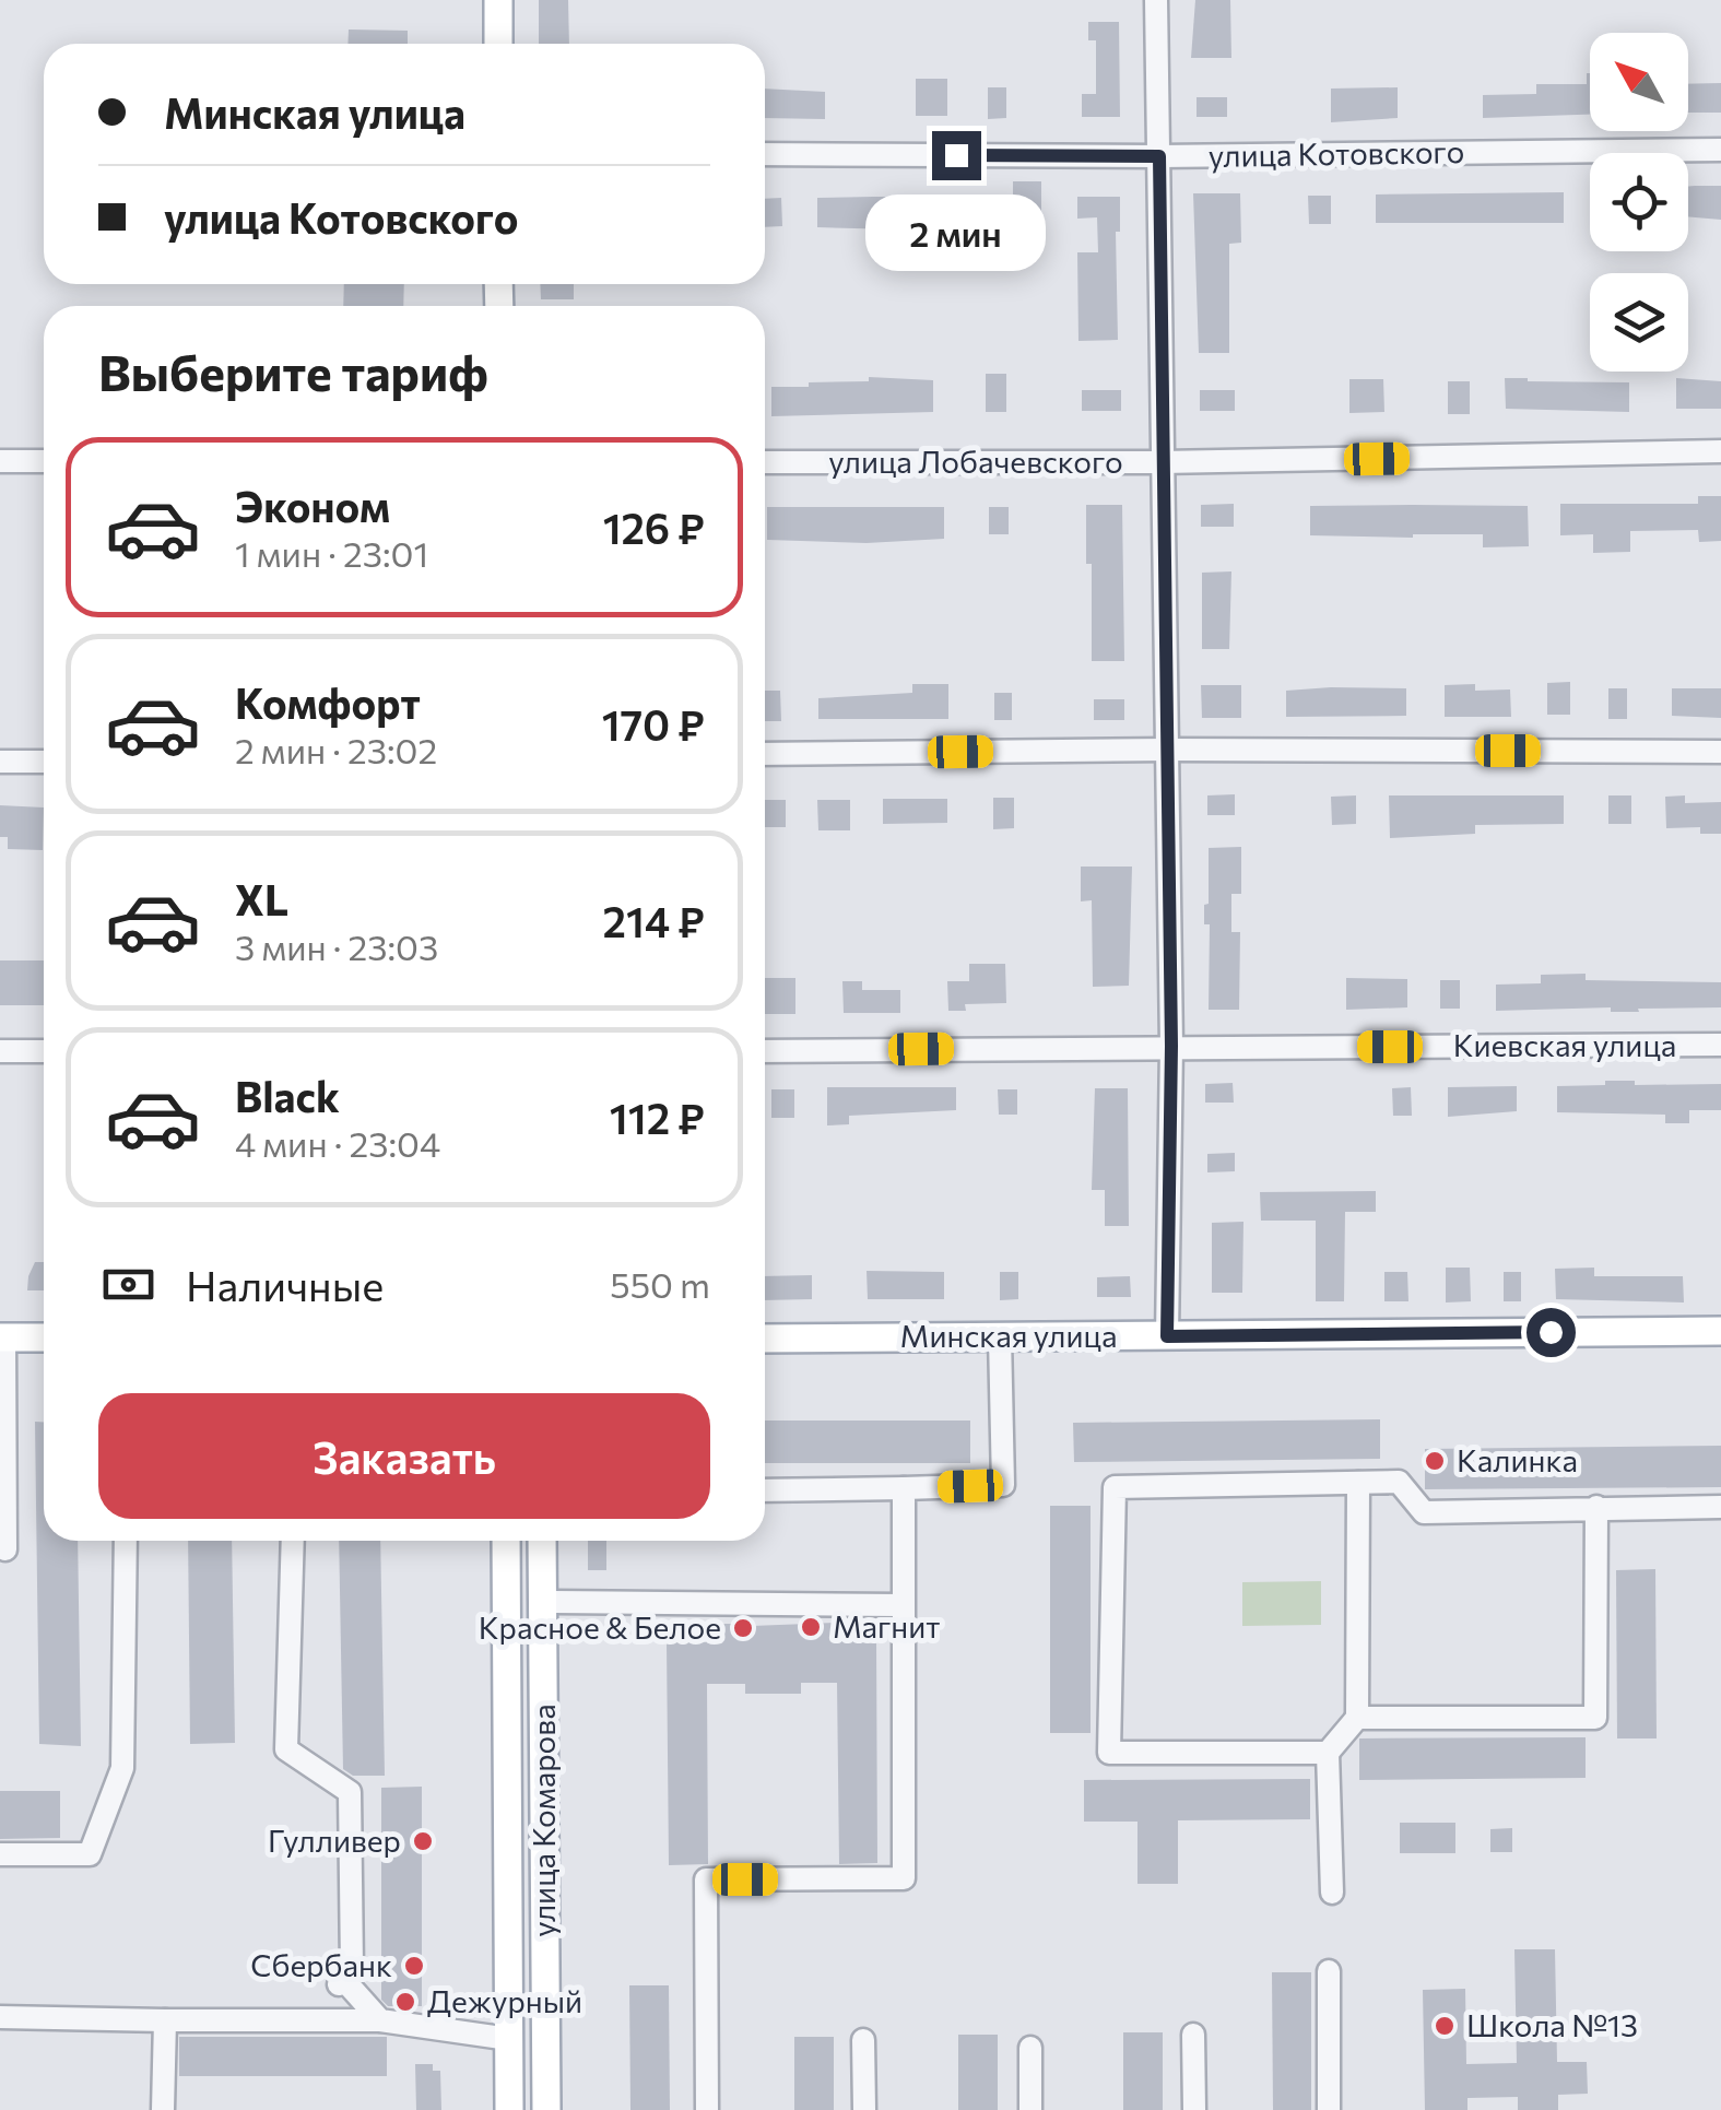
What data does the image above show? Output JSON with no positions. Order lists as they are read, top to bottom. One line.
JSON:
{"streets":{"main road":["Минская улица","улица Комарова"],"street":["улица Котовского","улица Лобачевского","Киевская улица"]},"places":["Калинка","Магнит","Красное & Белое","Гулливер","Сбербанк","Дежурный","Школа №13"],"north":"top left","page":{"banner":["Минская улица","улица Котовского"],"bubble":"2 мин","heading":"Выберите тариф","list":[{"name":"Эконом","note":"1 мин · 23:01","value":"126 ₽"},{"name":"Комфорт","note":"2 мин · 23:02","value":"170 ₽"},{"name":"XL","note":"3 мин · 23:03","value":"214 ₽"},{"name":"Black","note":"4 мин · 23:04","value":"112 ₽"}],"pay":["Наличные","550 m"],"buttons":"Заказать"}}
